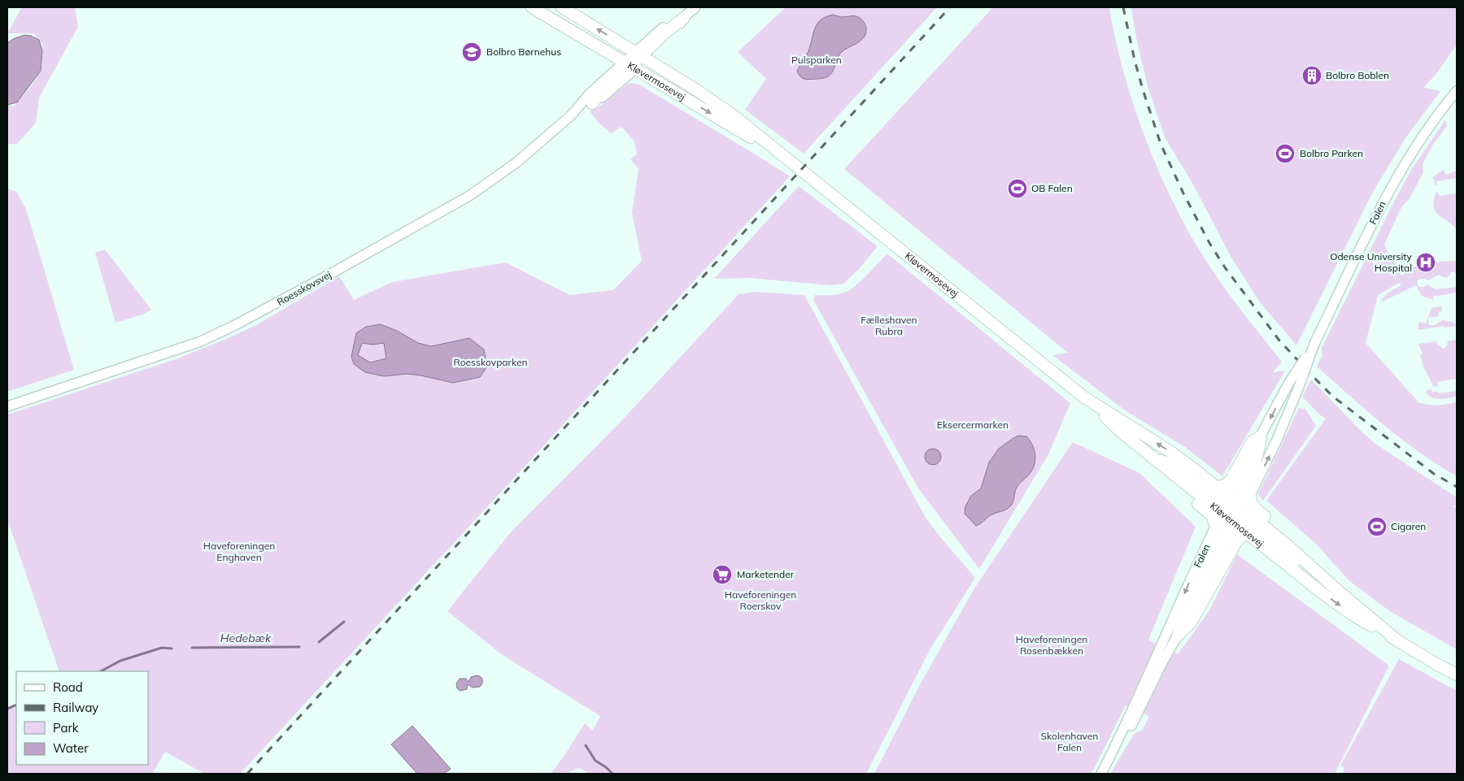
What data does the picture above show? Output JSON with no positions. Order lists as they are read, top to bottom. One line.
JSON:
{"streets":{"main road":["Kløvermosevej"],"street":["Falen","Roesskovsvej"]},"crossings":[["Kløvermosevej","Falen"],["Kløvermosevej","Roesskovsvej"]],"water":["Hedebæk"],"parks":["Pulsparken","Fælleshaven Rubra","Roesskovparken","Eksercermarken","Haveforeningen Enghaven","Haveforeningen Roerskov","Haveforeningen Rosenbækken","Skolenhaven Falen"],"places":{"school or university":["Bolbro Børnehus"],"building":["Bolbro Boblen"],"sports":["Bolbro Parken","OB Falen","Cigaren"],"hospital":["Odense University Hospital"],"supermarket":["Marketender"]},"legend":["Road","Railway","Park","Water"]}
